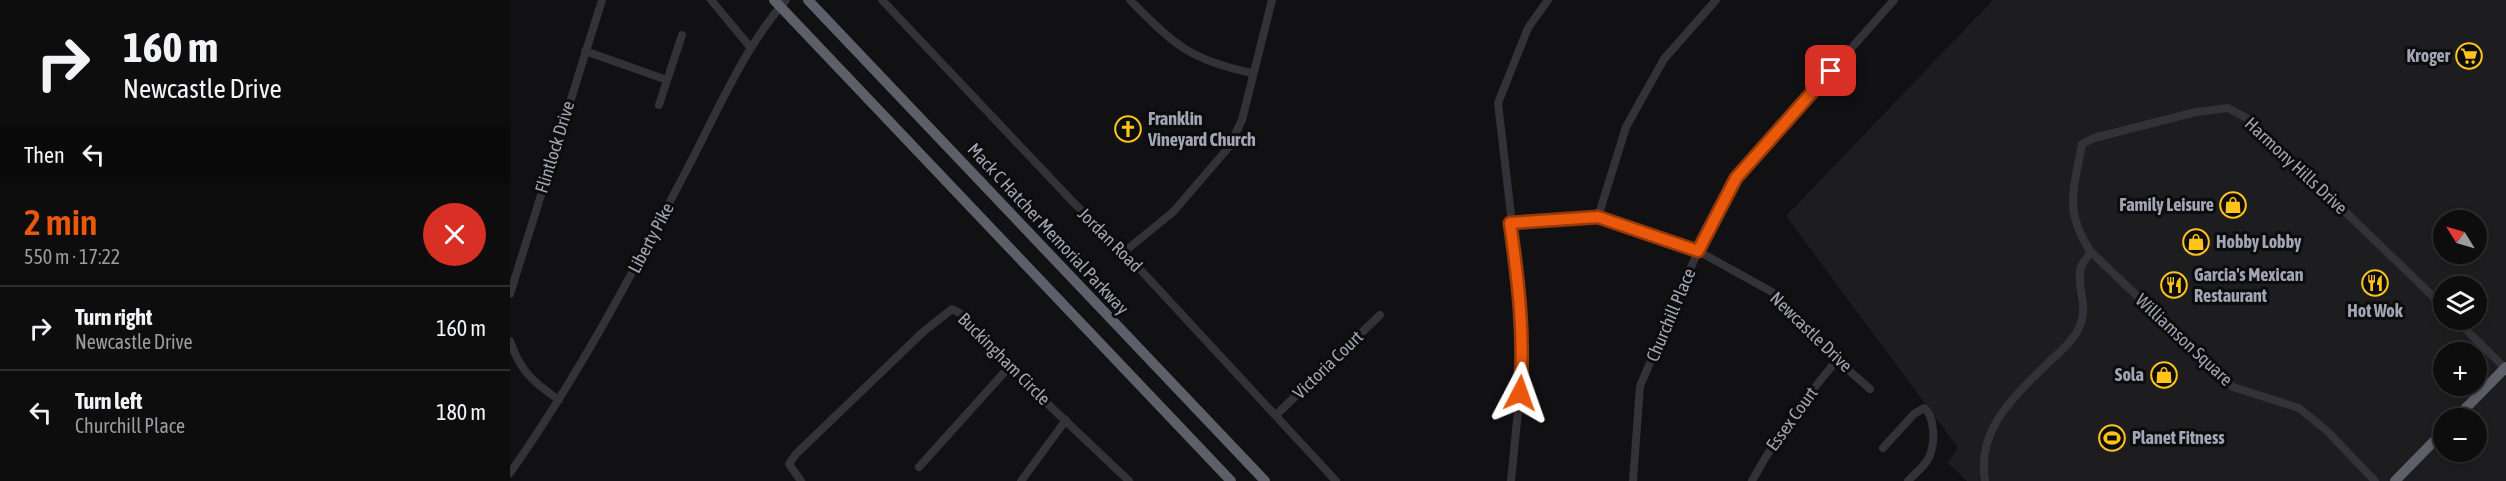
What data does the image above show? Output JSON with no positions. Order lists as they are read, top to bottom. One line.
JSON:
{"streets":{"highway":["Mack C Hatcher Memorial Parkway"],"street":["Flintlock Drive","Harmony Hills Drive","Liberty Pike","Jordan Road","Churchill Place","Newcastle Drive","Williamson Square","Buckingham Circle","Victoria Court","Essex Court"]},"crossings":[["Harmony Hills Drive","Williamson Square"],["Jordan Road","Victoria Court"],["Churchill Place","Newcastle Drive"],["Newcastle Drive","Essex Court"]],"places":{"supermarket":["Kroger"],"church":["Franklin Vineyard Church"],"shop":["Family Leisure","Hobby Lobby","Sola"],"restaurant":["Hot Wok","Garcia's Mexican Restaurant"],"sports":["Planet Fitness"]},"north":"top left","page":{"turn":["160 m","Newcastle Drive"],"then":"Then","heading":["2 min","550 m · 17:22"],"map_buttons":["+","−"],"list":[{"name":"Turn right","note":"Newcastle Drive","value":"160 m"},{"name":"Turn left","note":"Churchill Place","value":"180 m"}]}}
